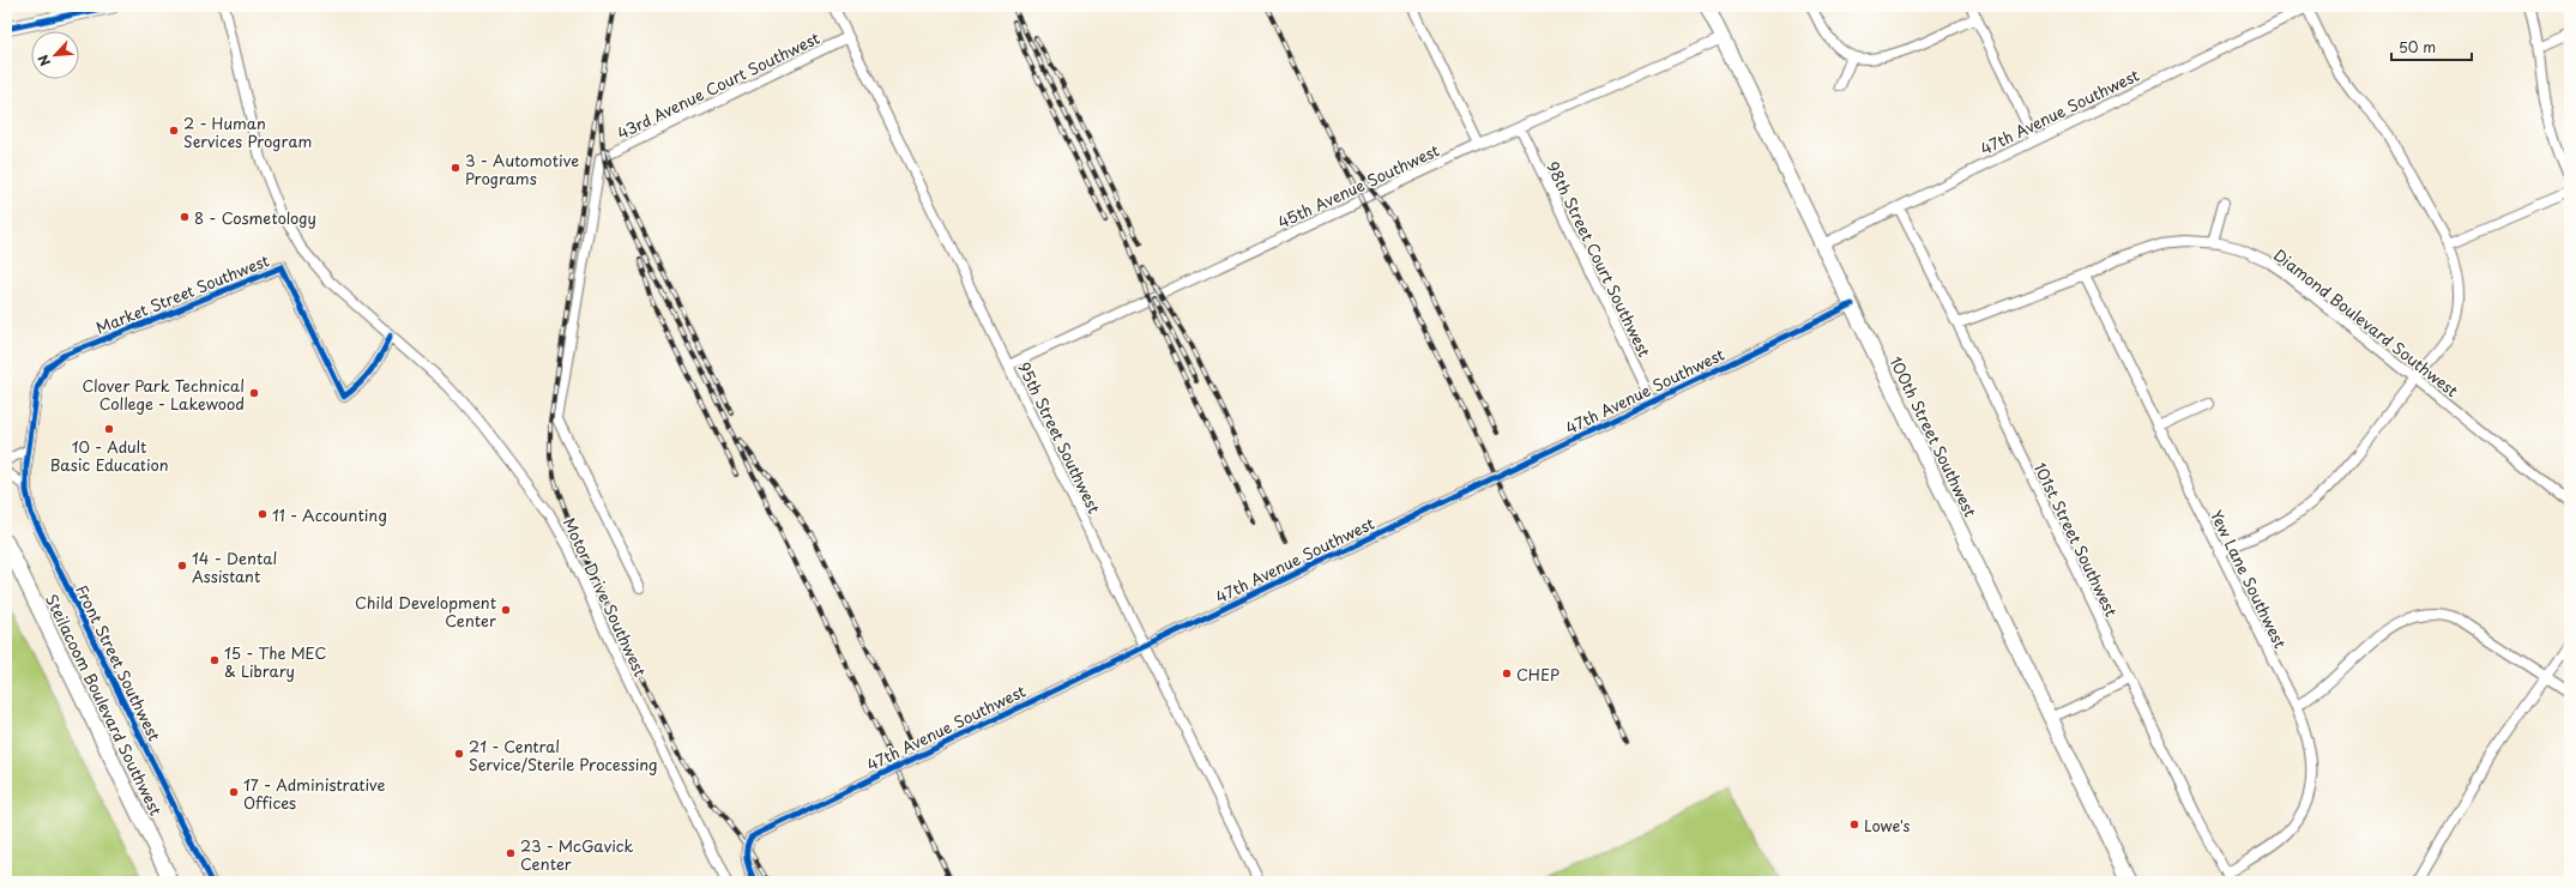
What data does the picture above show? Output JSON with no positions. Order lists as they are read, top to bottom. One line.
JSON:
{"streets":{"main road":["100th Street Southwest","Steilacoom Boulevard Southwest"],"street":["43rd Avenue Court Southwest","47th Avenue Southwest","45th Avenue Southwest","98th Street Court Southwest","Market Street Southwest","Diamond Boulevard Southwest","95th Street Southwest","101st Street Southwest","Yew Lane Southwest","Motor Drive Southwest","Front Street Southwest"]},"crossings":[["43rd Avenue Court Southwest","95th Street Southwest"],["47th Avenue Southwest","98th Street Court Southwest"],["47th Avenue Southwest","100th Street Southwest"],["47th Avenue Southwest","95th Street Southwest"],["47th Avenue Southwest","101st Street Southwest"],["45th Avenue Southwest","98th Street Court Southwest"],["45th Avenue Southwest","100th Street Southwest"],["45th Avenue Southwest","95th Street Southwest"],["Market Street Southwest","Motor Drive Southwest"],["Market Street Southwest","Front Street Southwest"],["Diamond Boulevard Southwest","101st Street Southwest"],["Diamond Boulevard Southwest","Yew Lane Southwest"],["101st Street Southwest","Yew Lane Southwest"]],"places":["2 - Human Services Program","3 - Automotive Programs","8 - Cosmetology","Clover Park Technical College - Lakewood","10 - Adult Basic Education","11 - Accounting","14 - Dental Assistant","Child Development Center","15 - The MEC & Library","CHEP","21 - Central Service/Sterile Processing","17 - Administrative Offices","Lowe's","23 - McGavick Center"],"scale_bar":"50 m","north":"bottom left"}
